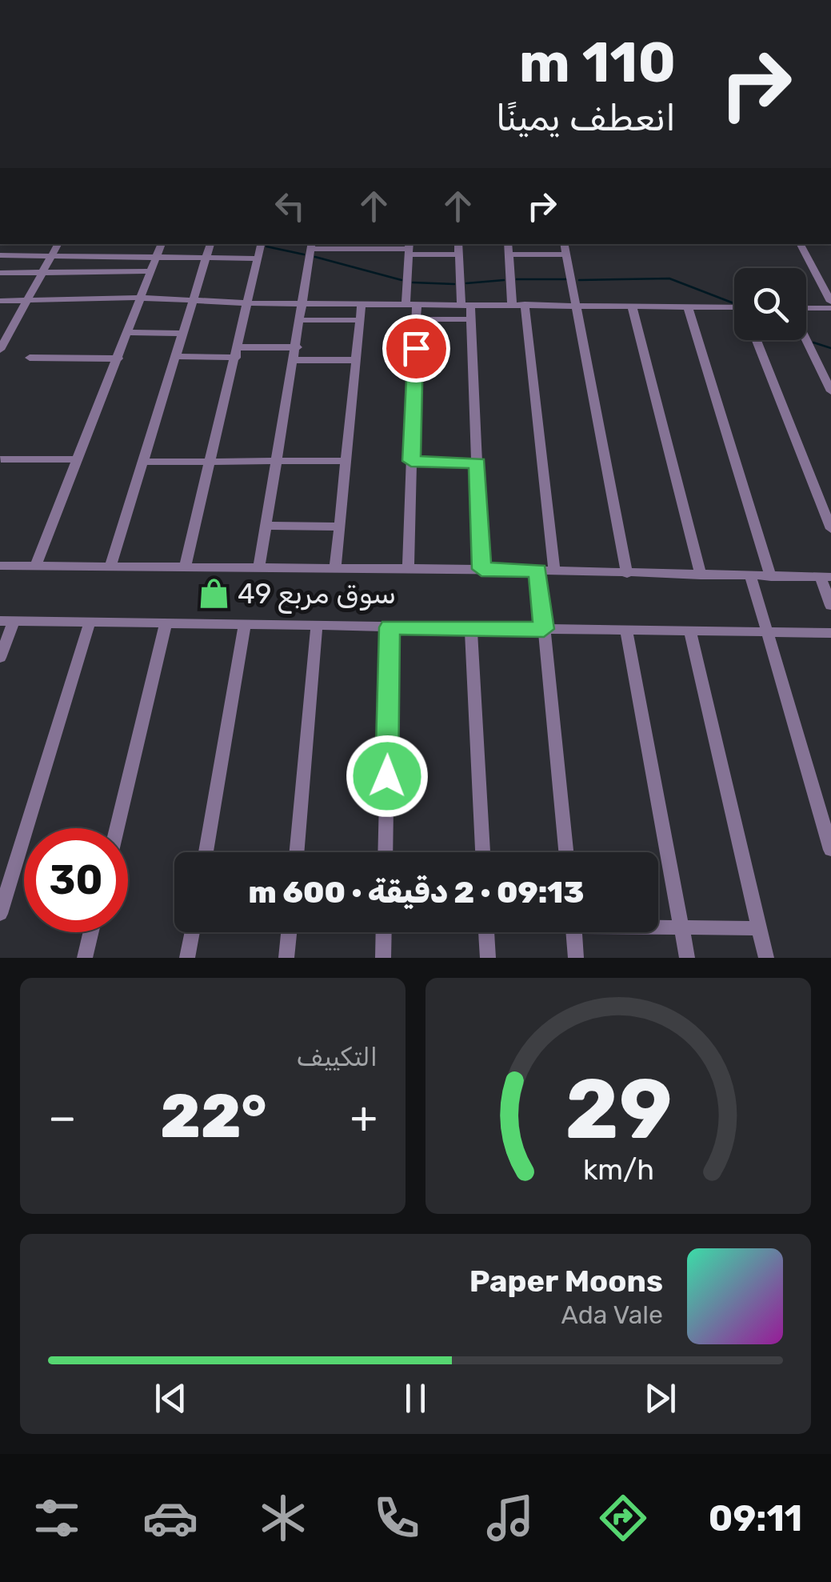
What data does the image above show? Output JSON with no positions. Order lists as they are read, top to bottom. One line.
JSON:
{"places":{"shop":["سوق مربع 49"]},"page":{"turn":["110 m","انعطف يمينًا"],"limit":"30","trip":"09:13 · 2 دقيقة · 600 m","tile":"التكييف","heat":["−","22°","+"],"song":["Paper Moons","Ada Vale"],"tabs":"09:11","gauge":["29","km/h"]}}
